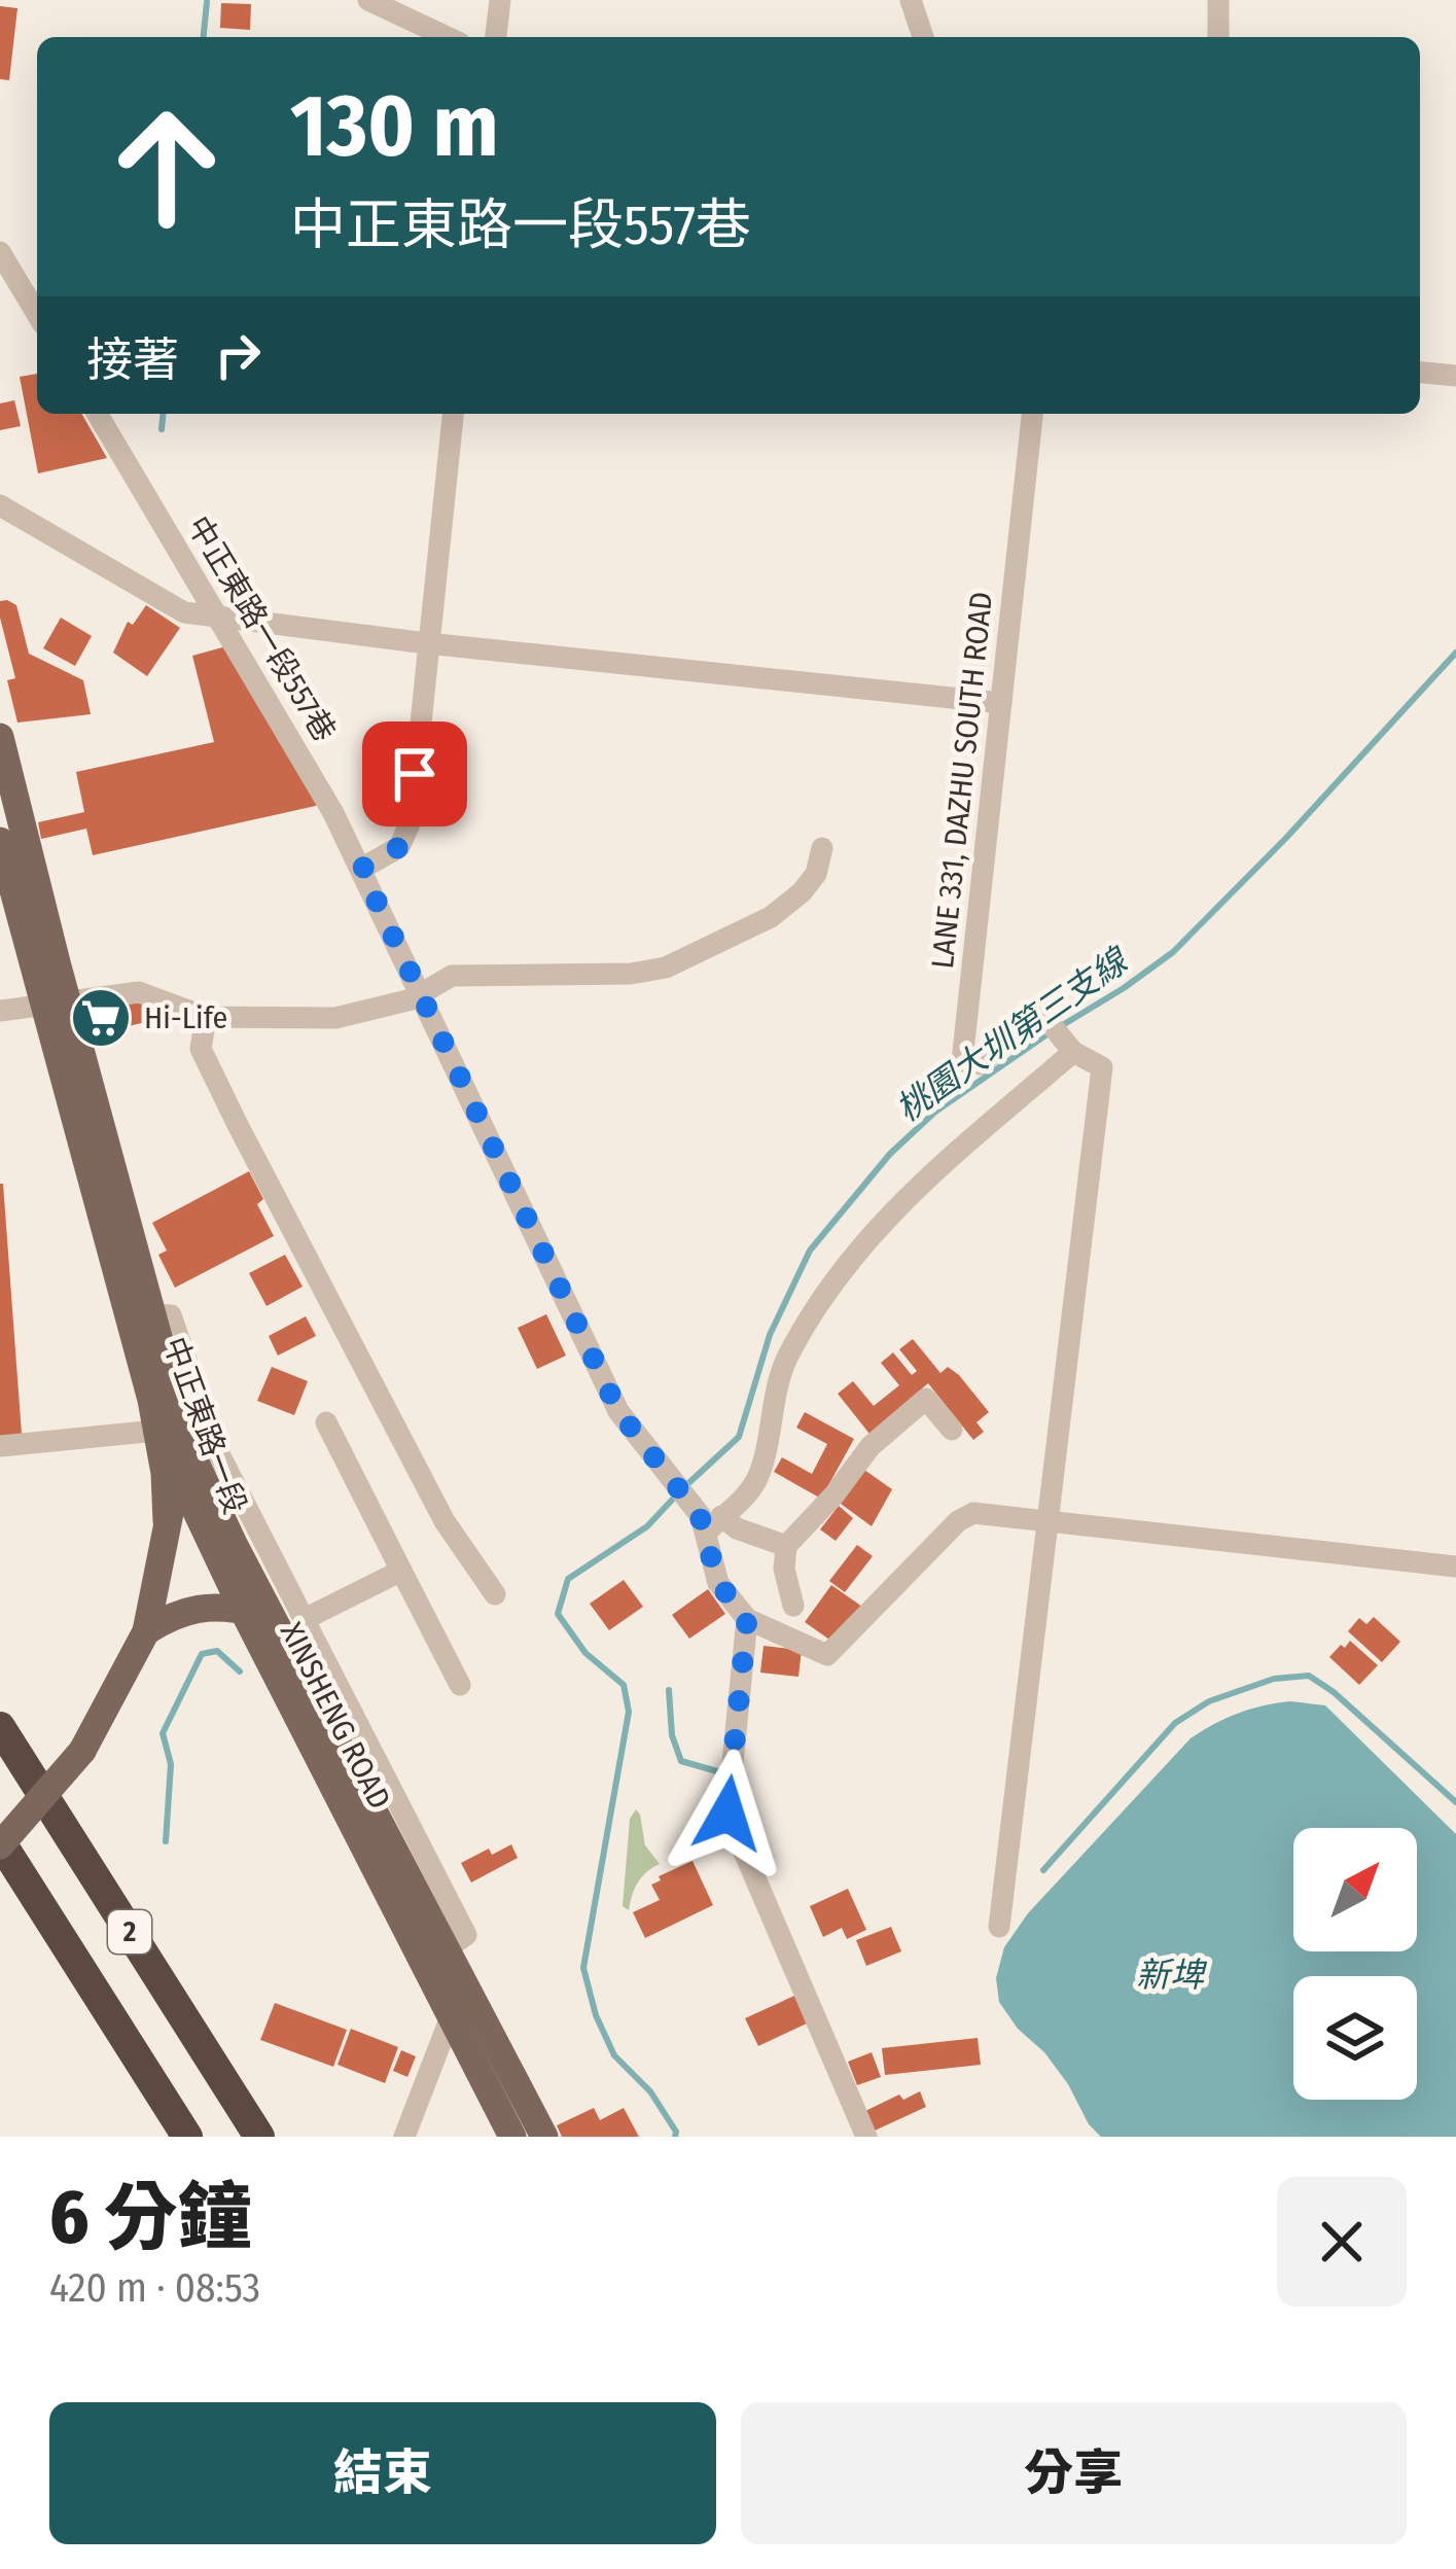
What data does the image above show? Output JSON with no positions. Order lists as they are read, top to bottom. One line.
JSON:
{"streets":{"highway":["2"],"main road":["中正東路一段","XINSHENG ROAD"],"street":["中正東路一段557巷","LANE 331, DAZHU SOUTH ROAD"]},"crossings":[["中正東路一段","XINSHENG ROAD"]],"water":["桃園大圳第三支線","新埤"],"places":{"supermarket":["Hi-Life"]},"north":"top right","page":{"turn":["130 m","中正東路一段557巷"],"then":"接著","heading":["6 分鐘","420 m · 08:53"],"buttons":["結束","分享"]}}
